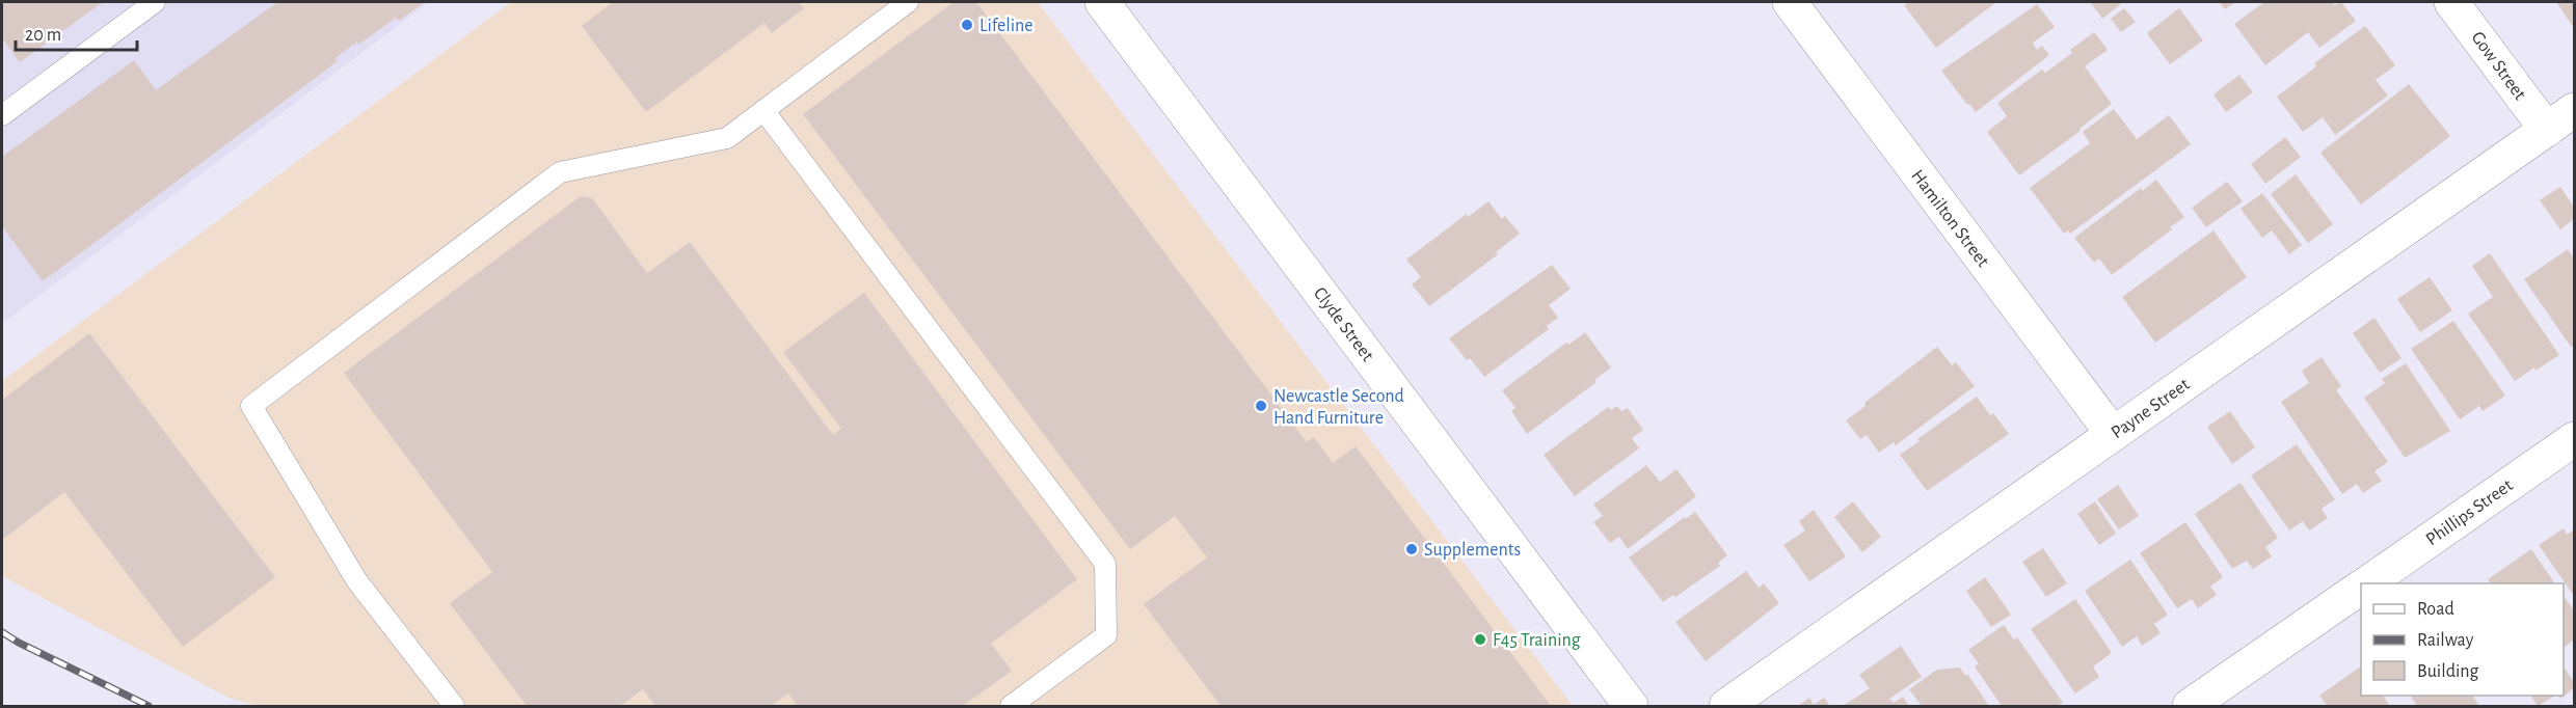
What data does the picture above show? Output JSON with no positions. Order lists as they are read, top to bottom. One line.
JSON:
{"streets":{"street":["Gow Street","Hamilton Street","Clyde Street","Payne Street","Phillips Street"]},"crossings":[["Gow Street","Payne Street"],["Hamilton Street","Payne Street"]],"places":["Lifeline","Newcastle Second Hand Furniture","Supplements","F45 Training"],"legend":["Road","Railway","Building"],"scale_bar":"20 m"}
